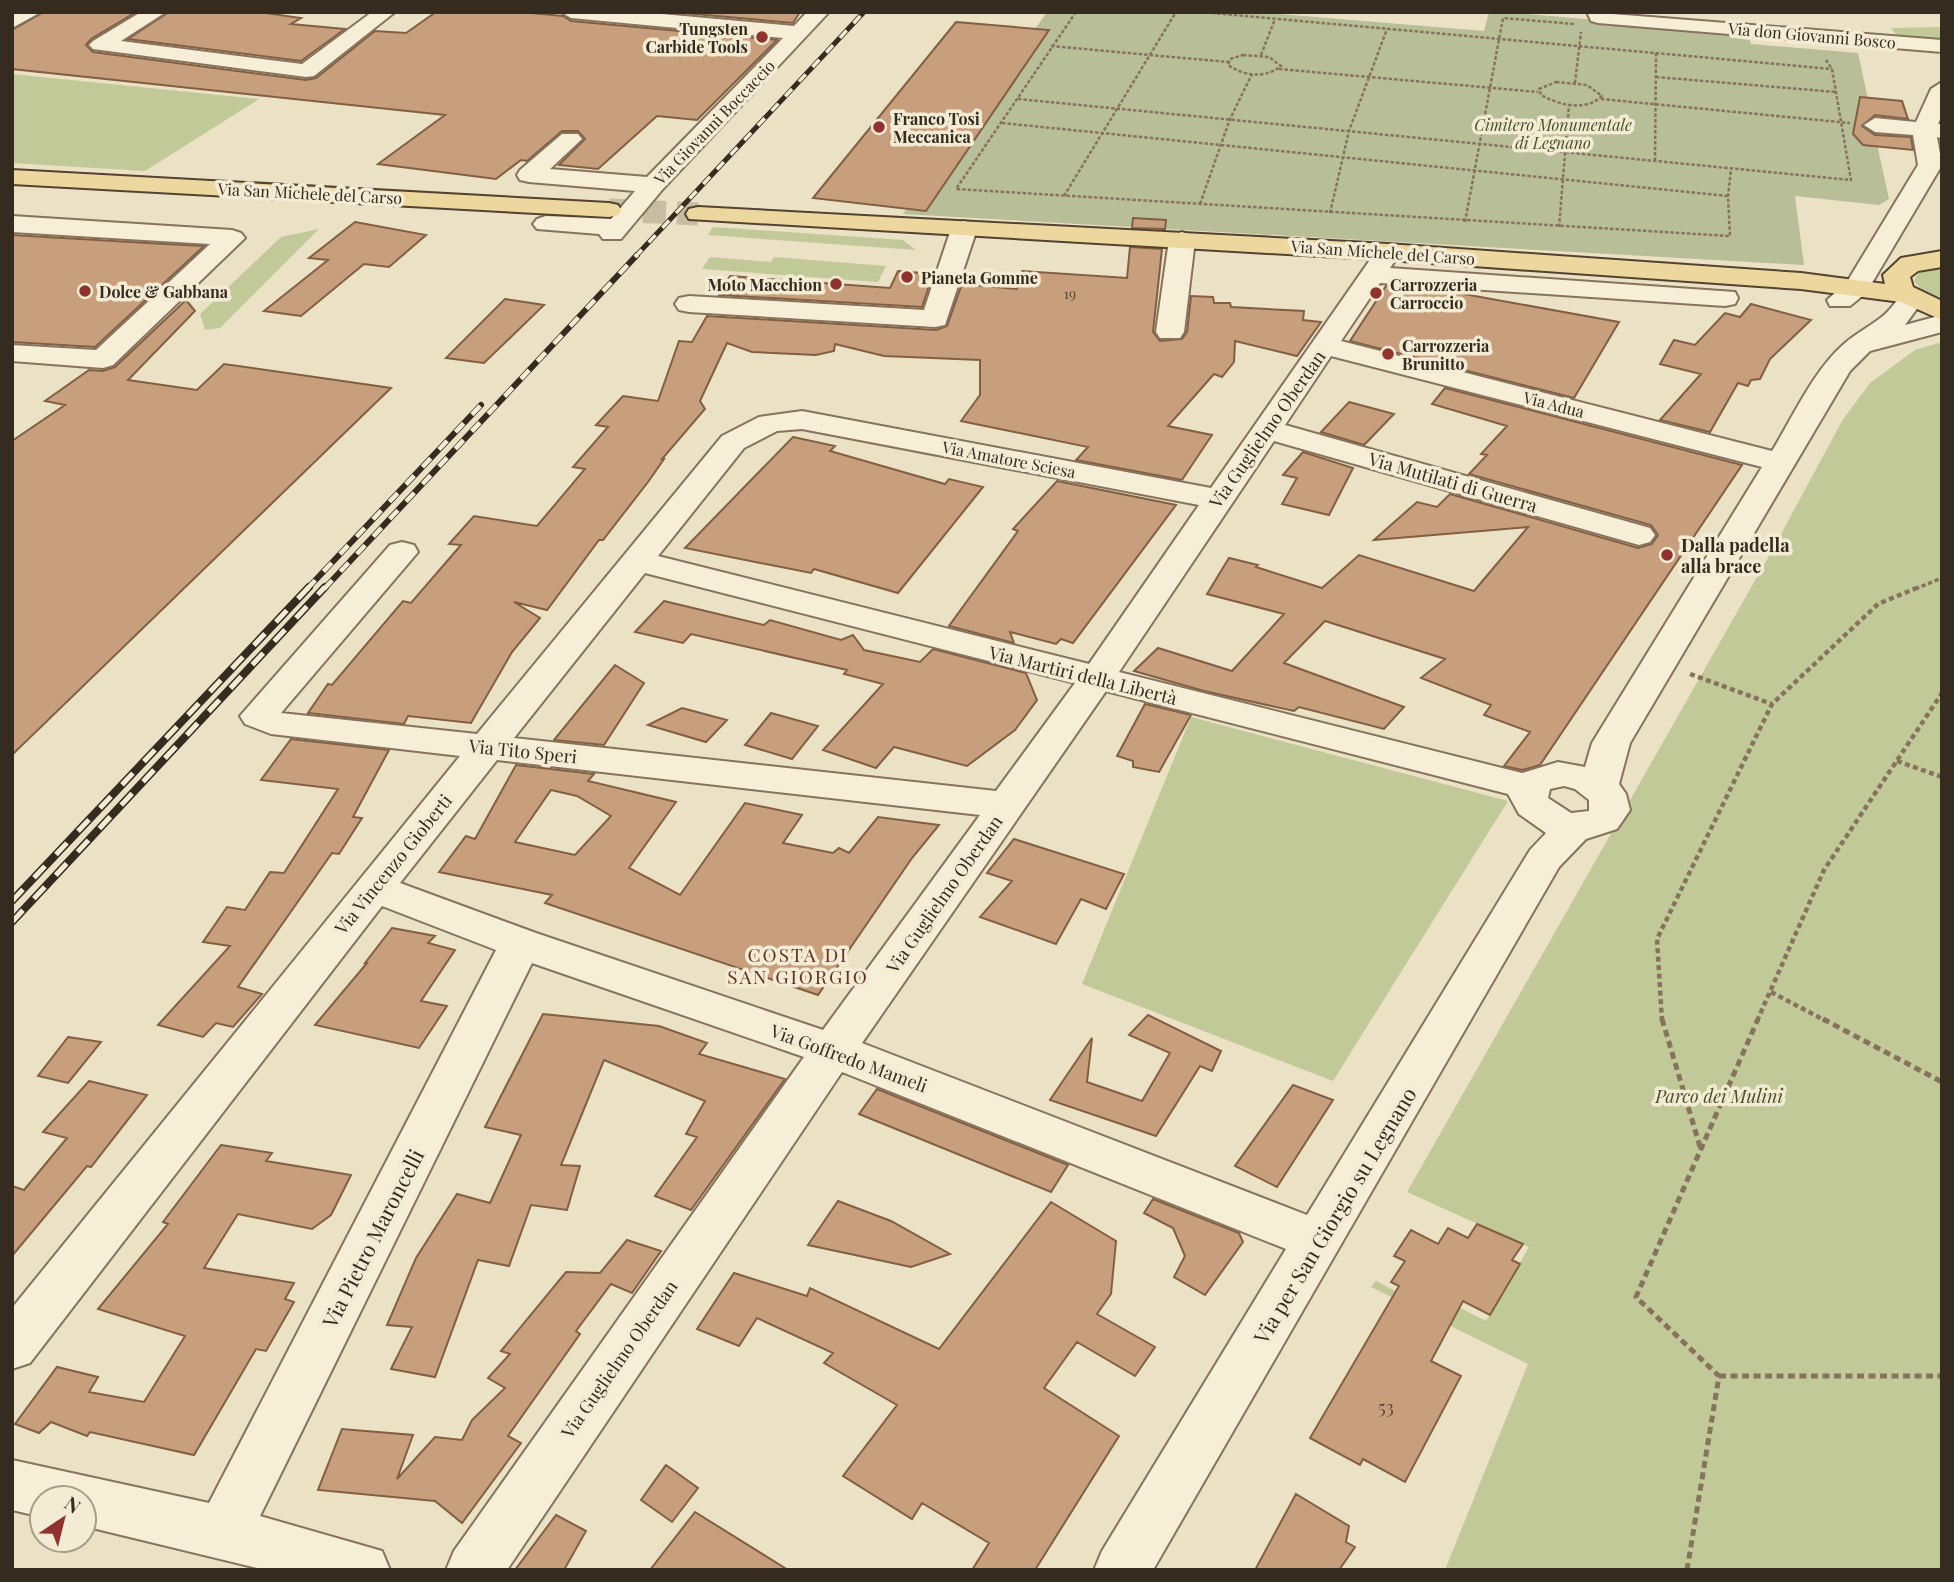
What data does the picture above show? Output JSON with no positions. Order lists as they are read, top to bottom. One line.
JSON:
{"streets":{"main road":["Via San Michele del Carso"],"street":["Via don Giovanni Bosco","Via Giovanni Boccaccio","Via Adua","Via Guglielmo Oberdan","Via Amatore Sciesa","Via Mutilati di Guerra","Via Martiri della Libertà","Via Tito Speri","Via Vincenzo Gioberti","Via Goffredo Mameli","Via per San Giorgio su Legnano","Via Pietro Maroncelli"]},"crossings":[["Via Giovanni Boccaccio","Via San Michele del Carso"],["Via San Michele del Carso","Via Guglielmo Oberdan"],["Via Adua","Via Guglielmo Oberdan"],["Via Guglielmo Oberdan","Via Amatore Sciesa"],["Via Guglielmo Oberdan","Via Mutilati di Guerra"],["Via Guglielmo Oberdan","Via Martiri della Libertà"],["Via Guglielmo Oberdan","Via Tito Speri"],["Via Guglielmo Oberdan","Via Goffredo Mameli"],["Via Amatore Sciesa","Via Vincenzo Gioberti"],["Via Martiri della Libertà","Via Vincenzo Gioberti"],["Via Martiri della Libertà","Via per San Giorgio su Legnano"],["Via Tito Speri","Via Vincenzo Gioberti"],["Via Vincenzo Gioberti","Via Goffredo Mameli"],["Via Goffredo Mameli","Via per San Giorgio su Legnano"],["Via Goffredo Mameli","Via Pietro Maroncelli"]],"districts":["COSTA DI SAN GIORGIO"],"parks":["Cimitero Monumentale di Legnano","Parco dei Mulini"],"places":["Tungsten Carbide Tools","Franco Tosi Meccanica","Pianeta Gomme","Moto Macchion","Dolce & Gabbana","Carrozzeria Carroccio","Carrozzeria Brunitto","Dalla padella alla brace"],"house_numbers":["19","53"],"north":"top right"}
